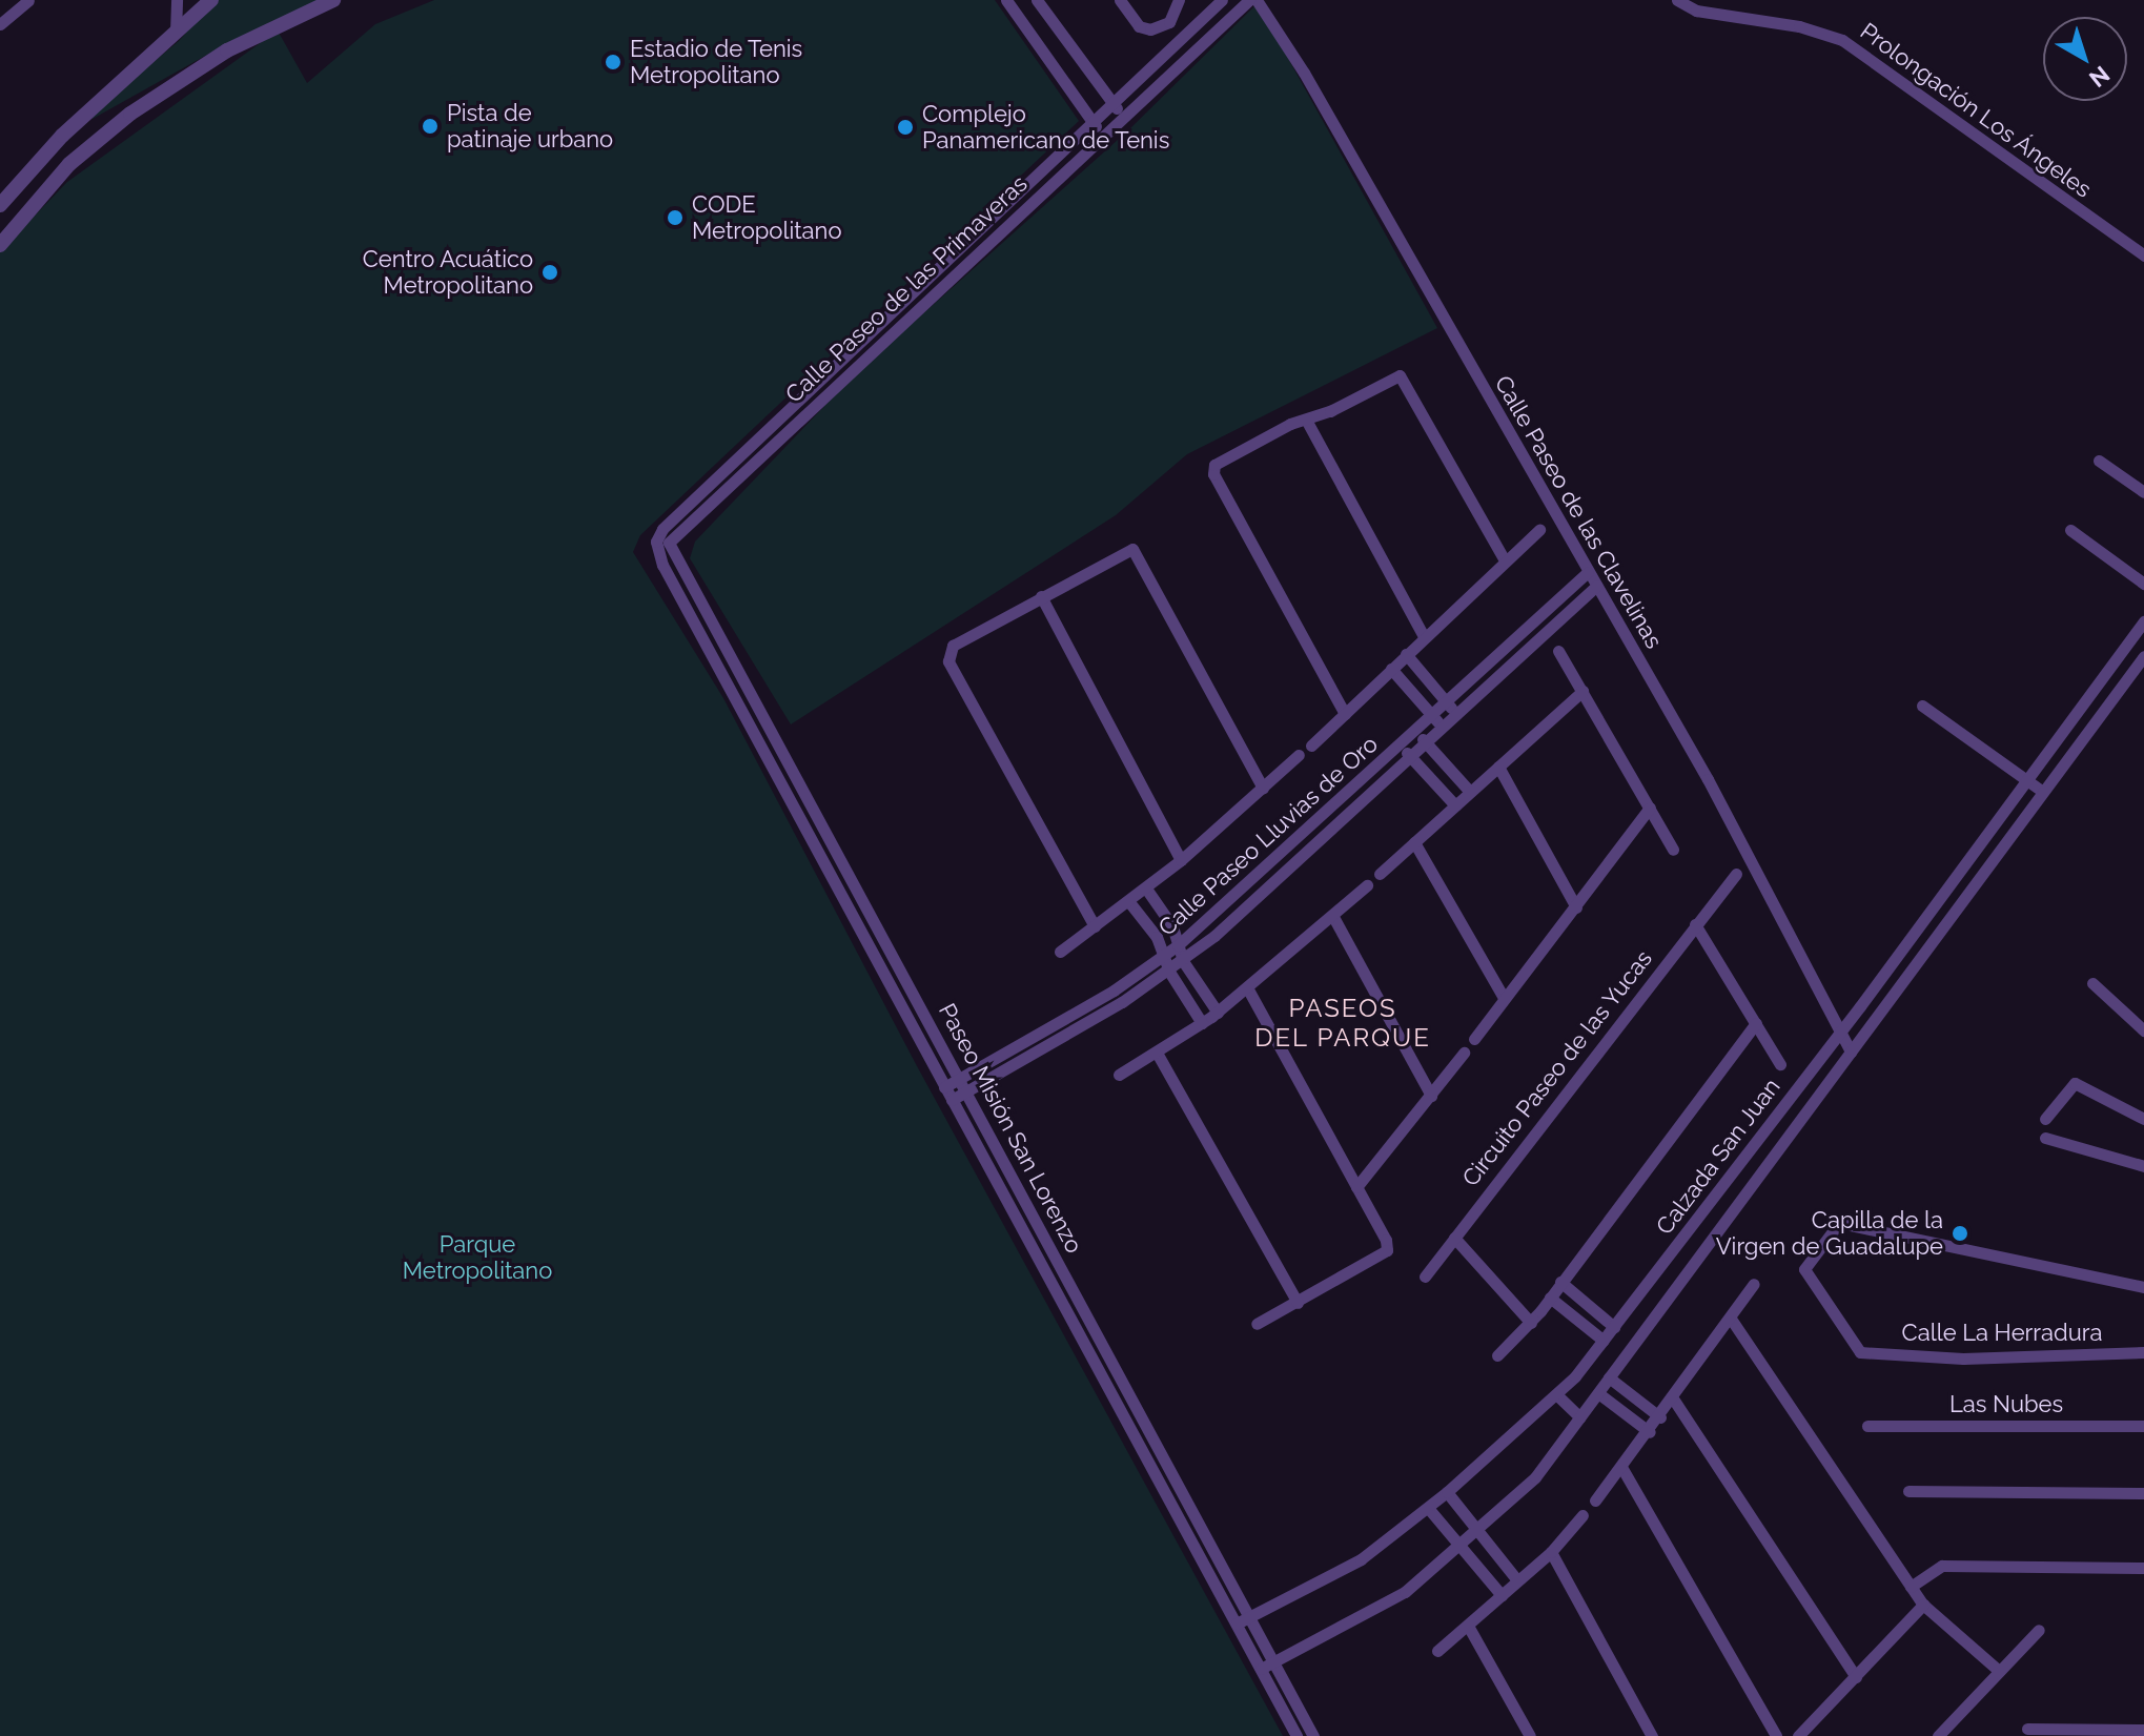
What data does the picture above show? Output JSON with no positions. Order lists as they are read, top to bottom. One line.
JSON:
{"streets":{"street":["Prolongación Los Ángeles","Calle Paseo de las Primaveras","Calle Paseo de las Clavelinas","Calle Paseo Lluvias de Oro","Circuito Paseo de las Yucas","Paseo Misión San Lorenzo","Calzada San Juan","Calle La Herradura","Las Nubes"]},"crossings":[["Calle Paseo de las Primaveras","Paseo Misión San Lorenzo"],["Calle Paseo de las Clavelinas","Calle Paseo Lluvias de Oro"],["Calle Paseo de las Clavelinas","Calzada San Juan"],["Calle Paseo Lluvias de Oro","Paseo Misión San Lorenzo"],["Paseo Misión San Lorenzo","Calzada San Juan"]],"districts":["PASEOS DEL PARQUE"],"parks":["Parque Metropolitano"],"places":["Estadio de Tenis Metropolitano","Pista de patinaje urbano","Complejo Panamericano de Tenis","CODE Metropolitano","Centro Acuático Metropolitano","Capilla de la Virgen de Guadalupe"],"north":"bottom right"}
